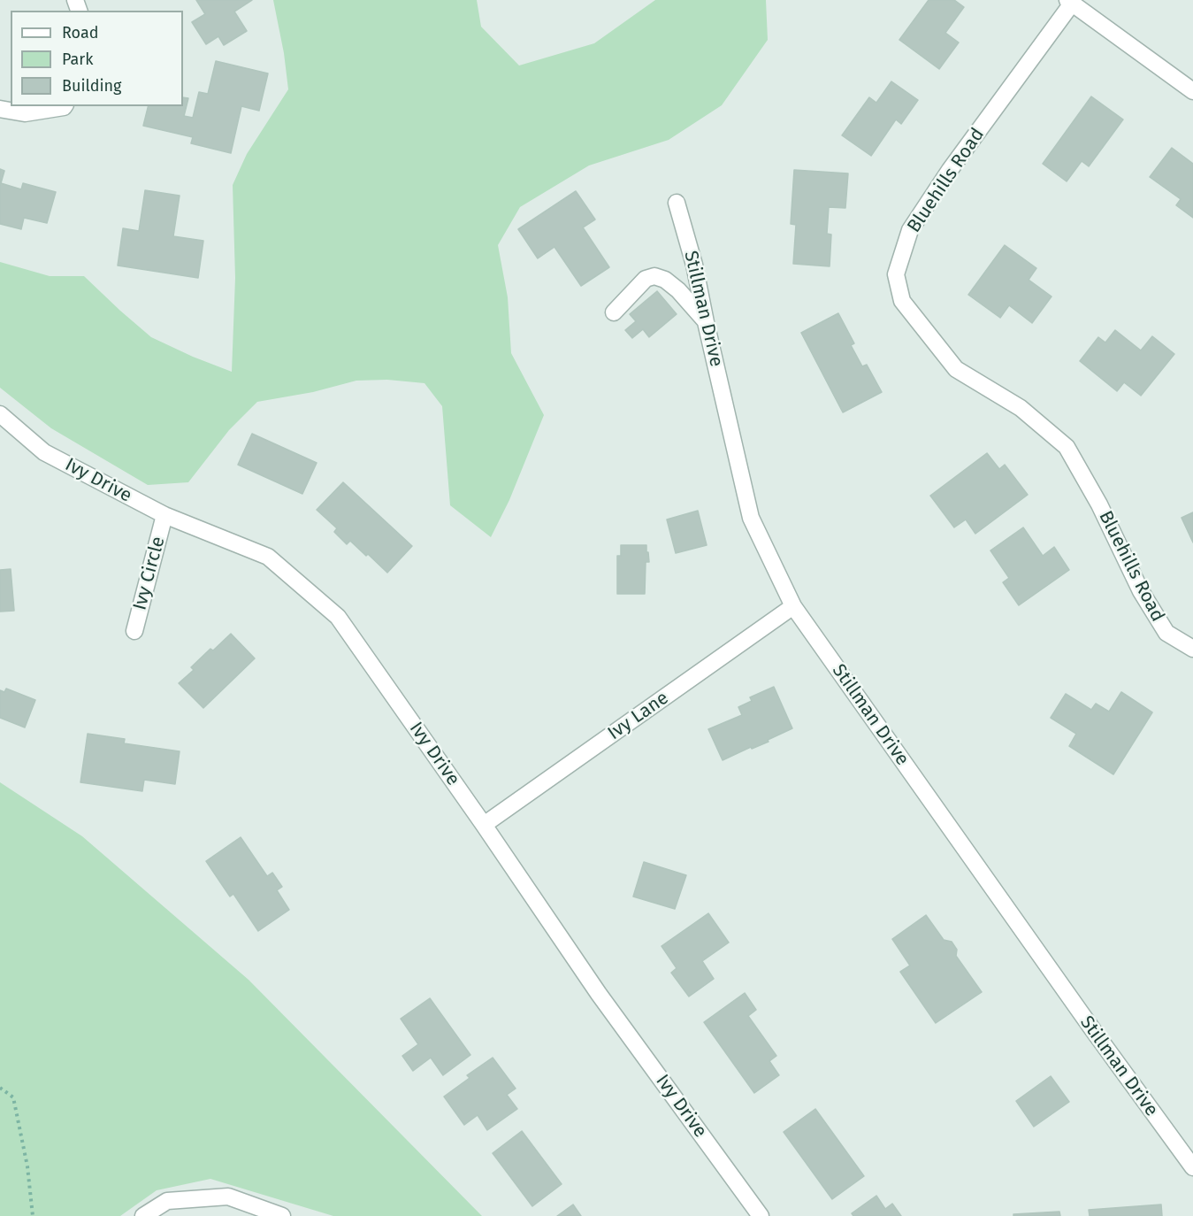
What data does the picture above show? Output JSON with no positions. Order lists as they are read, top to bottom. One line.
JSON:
{"streets":{"street":["Bluehills Road","Stillman Drive","Ivy Drive","Ivy Circle","Ivy Lane"]},"crossings":[["Stillman Drive","Ivy Lane"],["Ivy Drive","Ivy Circle"],["Ivy Drive","Ivy Lane"]],"legend":["Road","Park","Building"]}
